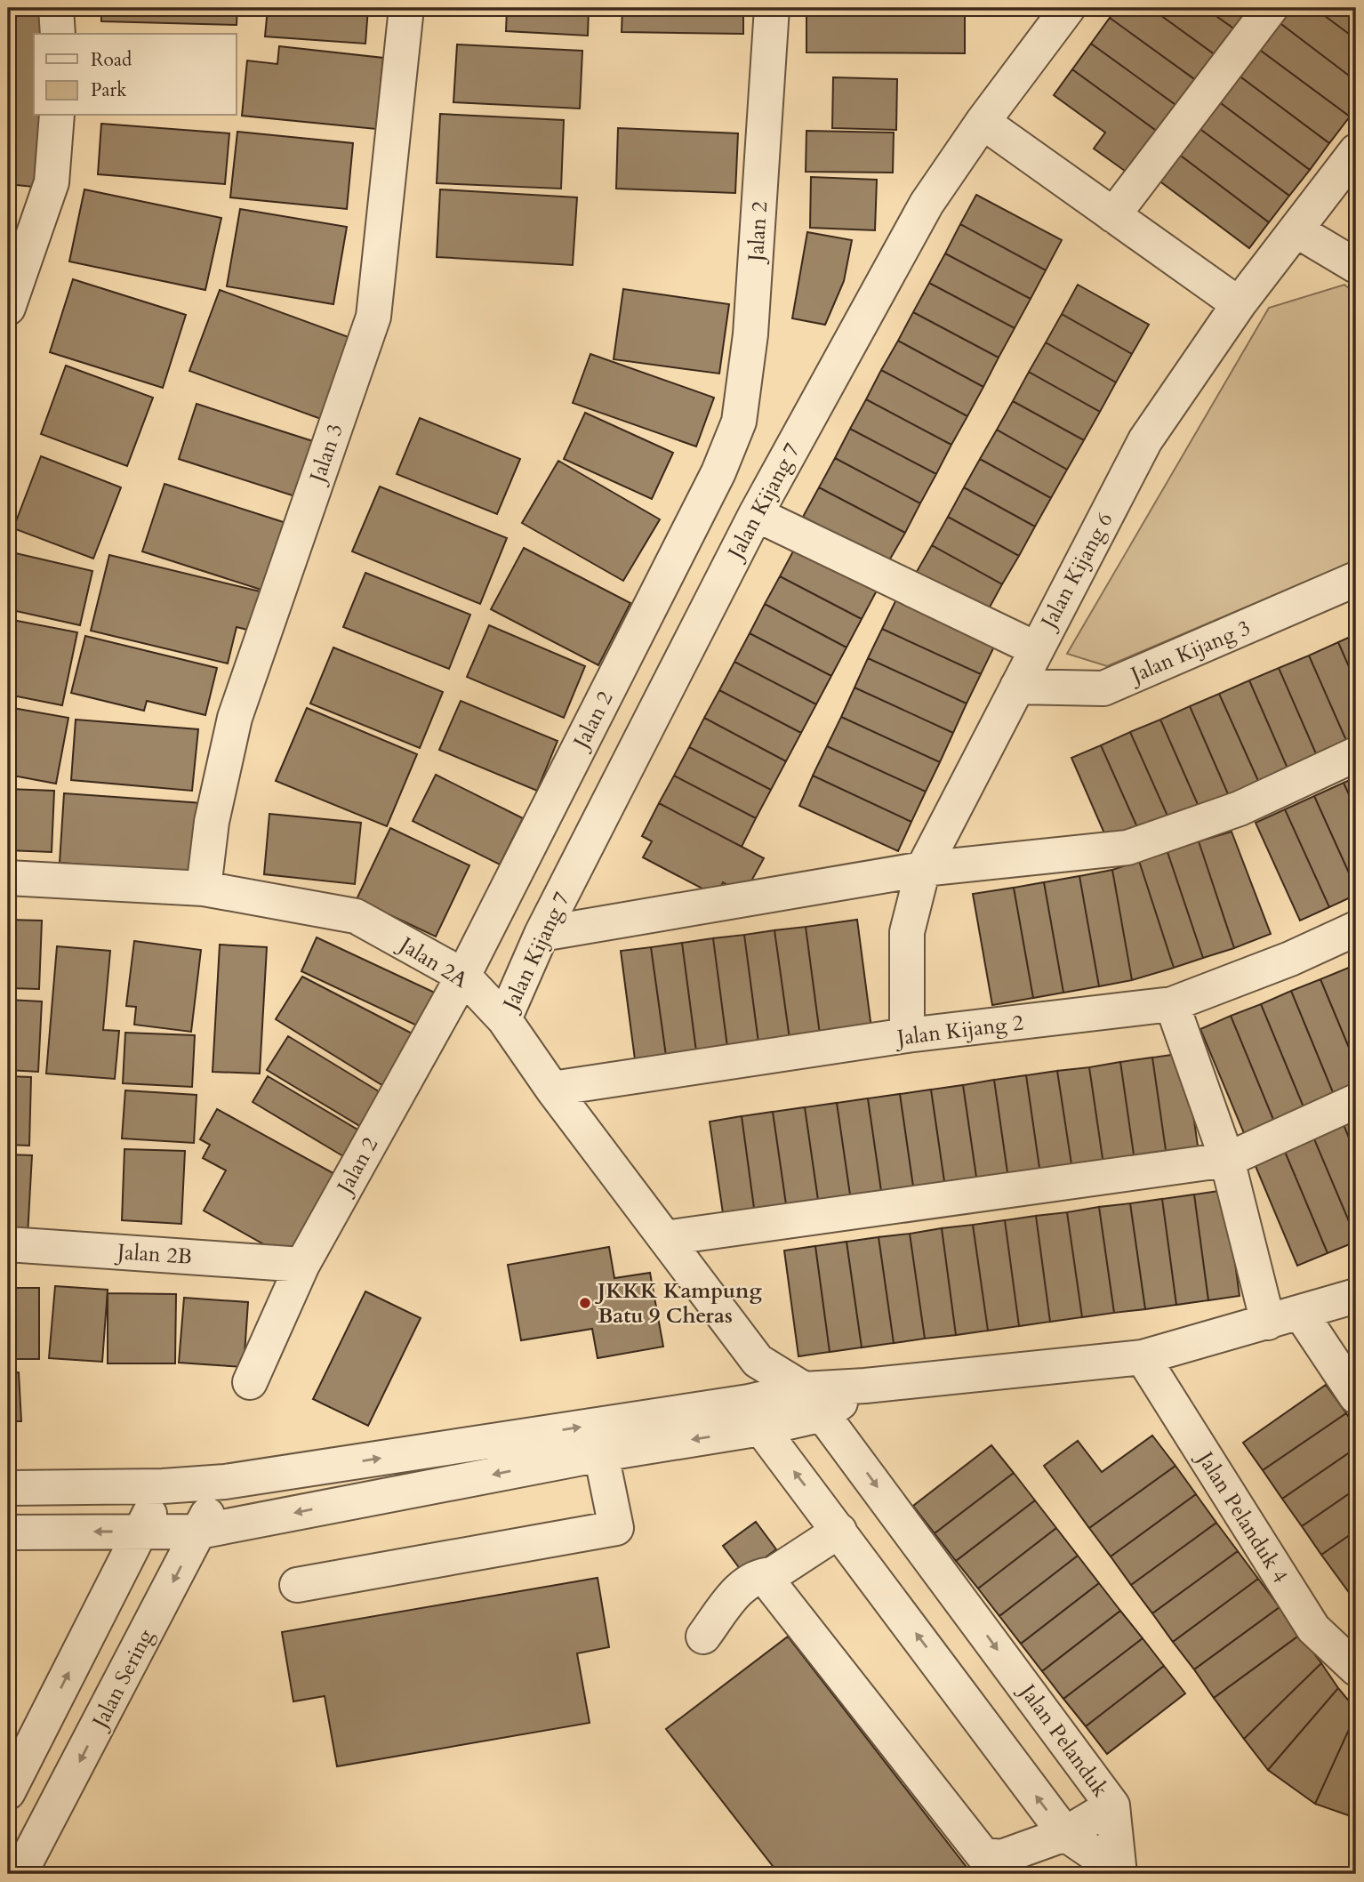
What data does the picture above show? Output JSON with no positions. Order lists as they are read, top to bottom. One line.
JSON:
{"streets":{"street":["Jalan 2","Jalan 3","Jalan Kijang 7","Jalan Kijang 6","Jalan Kijang 3","Jalan 2A","Jalan Kijang 2","Jalan 2B","Jalan Pelanduk 4","Jalan Sering","Jalan Pelanduk"]},"crossings":[["Jalan 2","Jalan 2A"],["Jalan 2","Jalan 2B"],["Jalan 3","Jalan 2A"],["Jalan Kijang 7","Jalan 2A"],["Jalan Kijang 6","Jalan Kijang 3"],["Jalan Kijang 6","Jalan Kijang 2"],["Jalan 2A","Jalan Kijang 2"]],"places":["JKKK Kampung Batu 9 Cheras"],"legend":["Road","Park"]}
